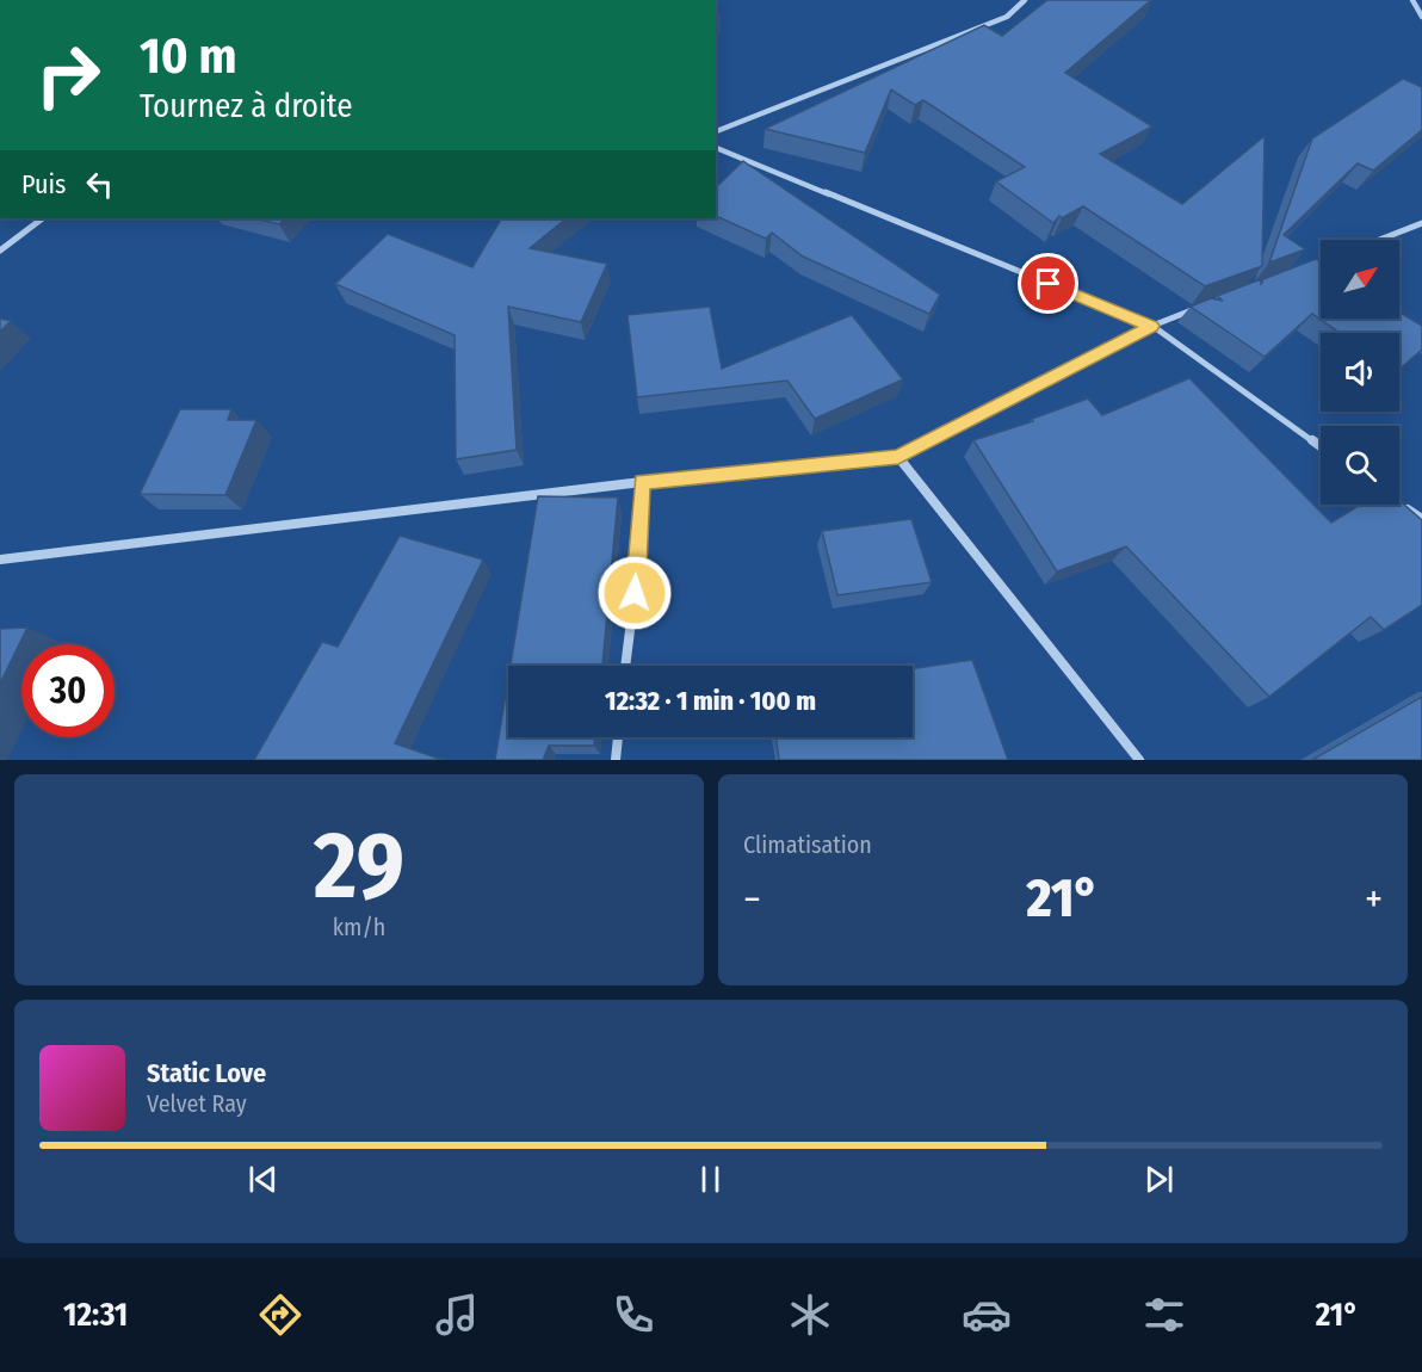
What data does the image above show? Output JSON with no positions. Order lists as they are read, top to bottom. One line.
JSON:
{"north":"top right","page":{"turn":["10 m","Tournez à droite"],"then":"Puis","limit":"30","trip":"12:32 · 1 min · 100 m","tile":[["29","km/h"],"Climatisation"],"heat":["−","21°","+"],"song":["Static Love","Velvet Ray"],"tabs":["12:31","21°"]}}
